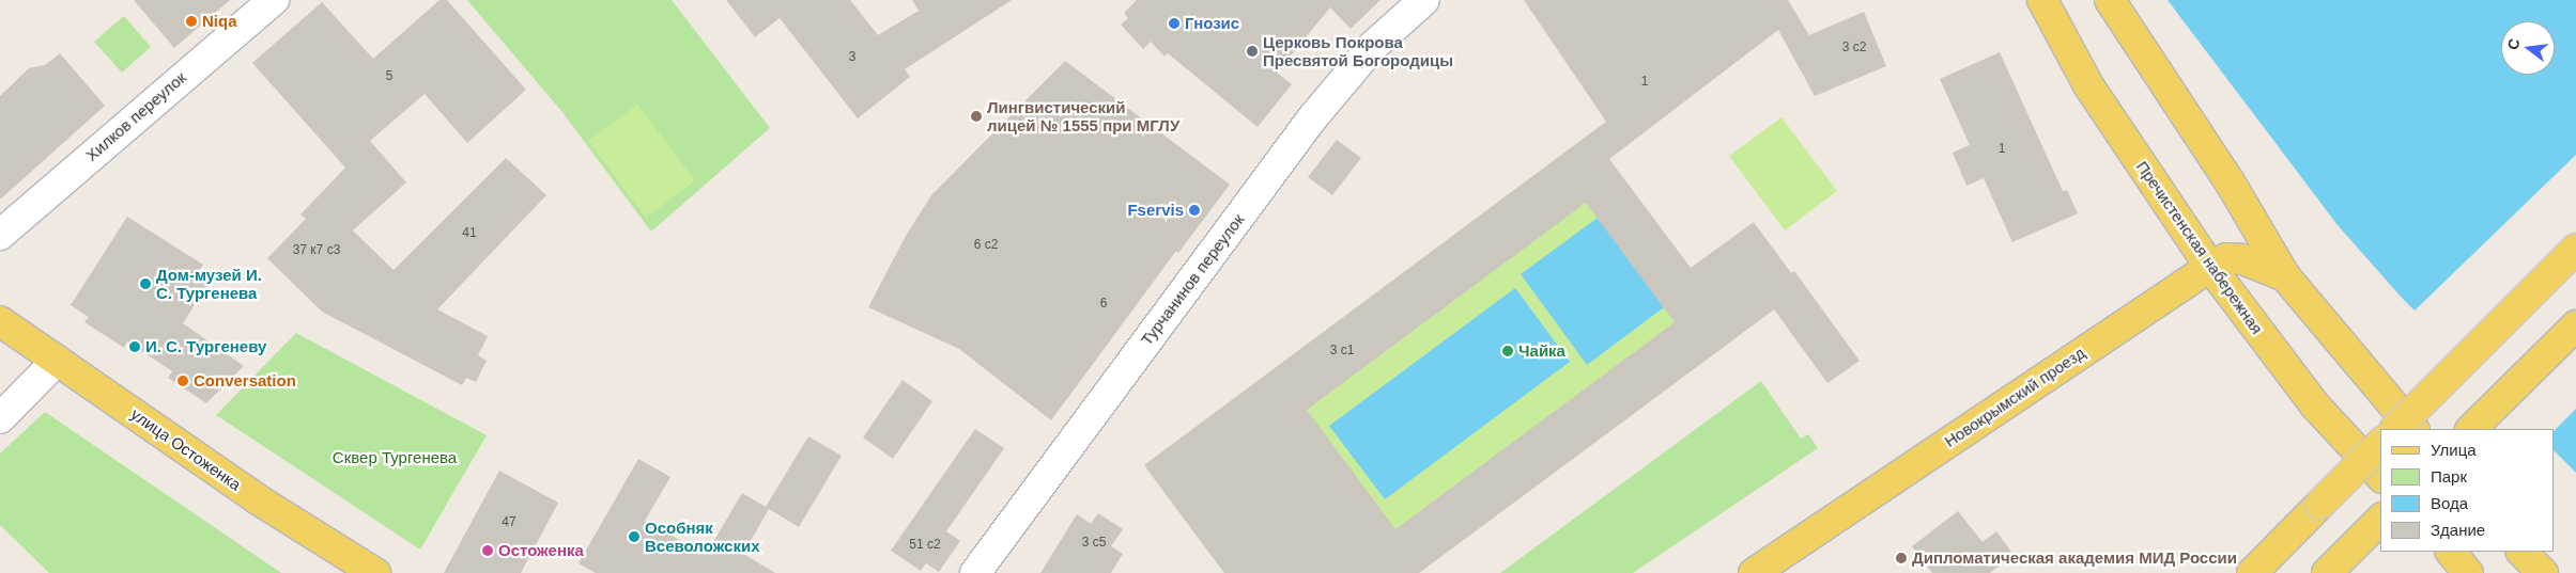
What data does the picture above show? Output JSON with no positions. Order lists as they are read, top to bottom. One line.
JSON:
{"streets":{"main road":["Пречистенская набережная","Новокрымский проезд","улица Остоженка"],"street":["Хилков переулок","Турчанинов переулок"]},"crossings":[["Пречистенская набережная","Новокрымский проезд"]],"parks":["Сквер Тургенева"],"places":["Niqa","Гнозис","Церковь Покрова Пресвятой Богородицы","Лингвистический лицей № 1555 при МГЛУ","Fservis","Дом-музей И. С. Тургенева","И. С. Тургеневу","Чайка","Conversation","Особняк Всеволожских","Остоженка","Дипломатическая академия МИД России"],"house_numbers":["3 с2","3","5","1","1","41","6 с2","37 к7 с3","6","3 с1","47","3 с5","51 с2"],"legend":["Улица","Парк","Вода","Здание"],"north":"left"}
